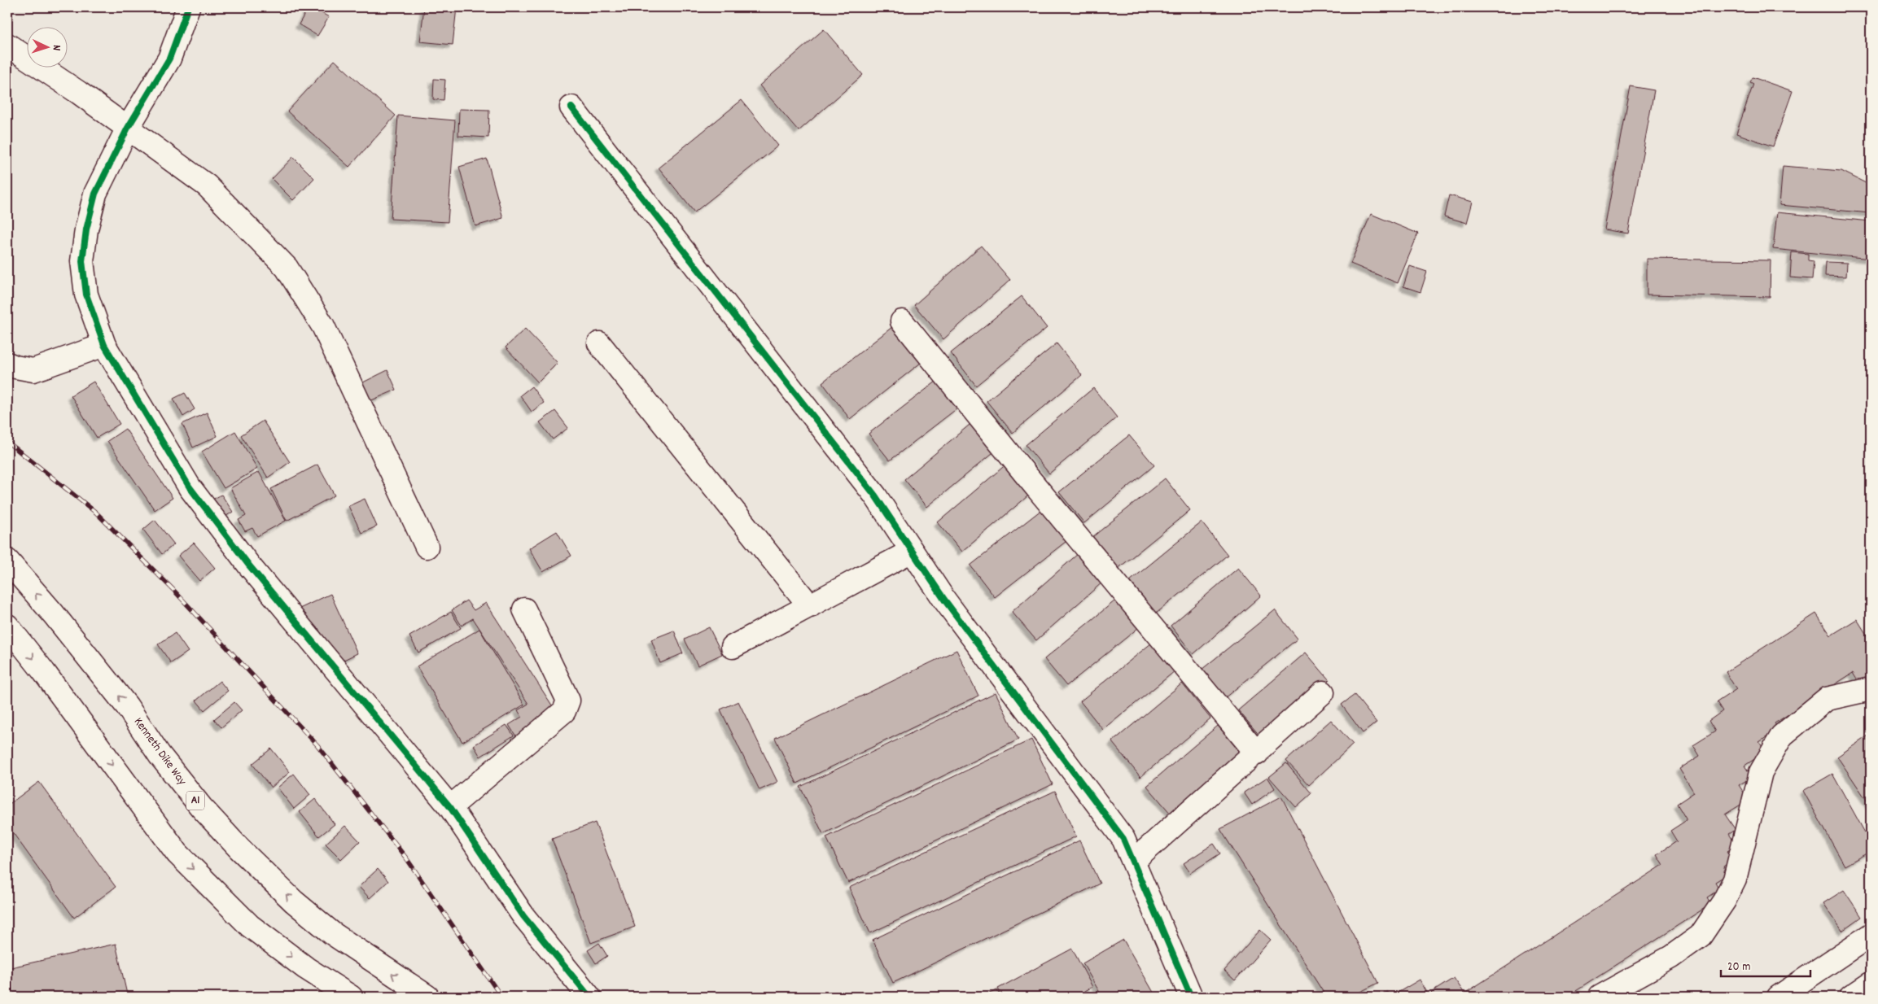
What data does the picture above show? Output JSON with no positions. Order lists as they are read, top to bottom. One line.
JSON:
{"streets":{"main road":["Kenneth Dike Way","A1"]},"scale_bar":"20 m","north":"right"}
